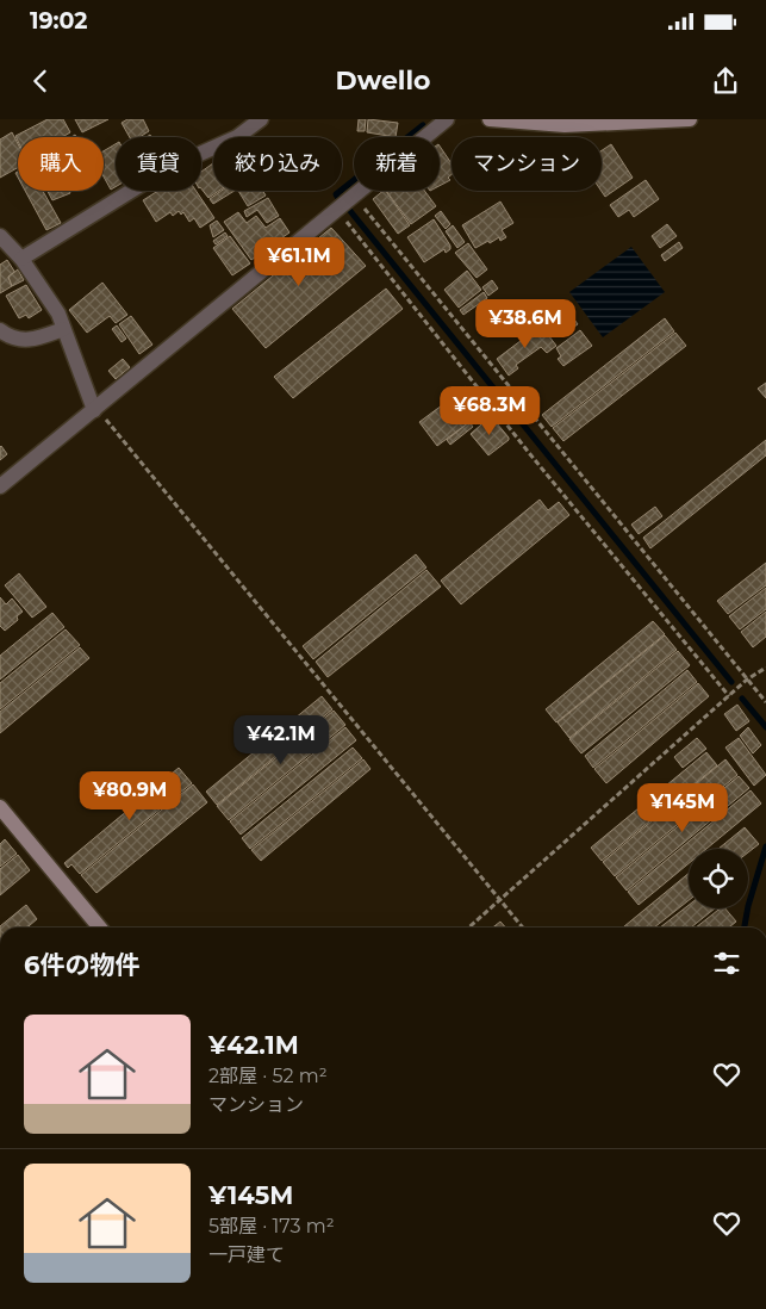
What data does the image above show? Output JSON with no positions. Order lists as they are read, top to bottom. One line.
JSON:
{"page":{"status":"19:02","header":"Dwello","chip":["購入","賃貸","絞り込み","新着","マンション"],"price":["¥61.1M","¥38.6M","¥68.3M","¥42.1M","¥80.9M","¥145M"],"heading":"6件の物件","list":[{"name":"¥42.1M","note":"2部屋 · 52 m² · マンション"},{"name":"¥145M","note":"5部屋 · 173 m² · 一戸建て"}]}}
